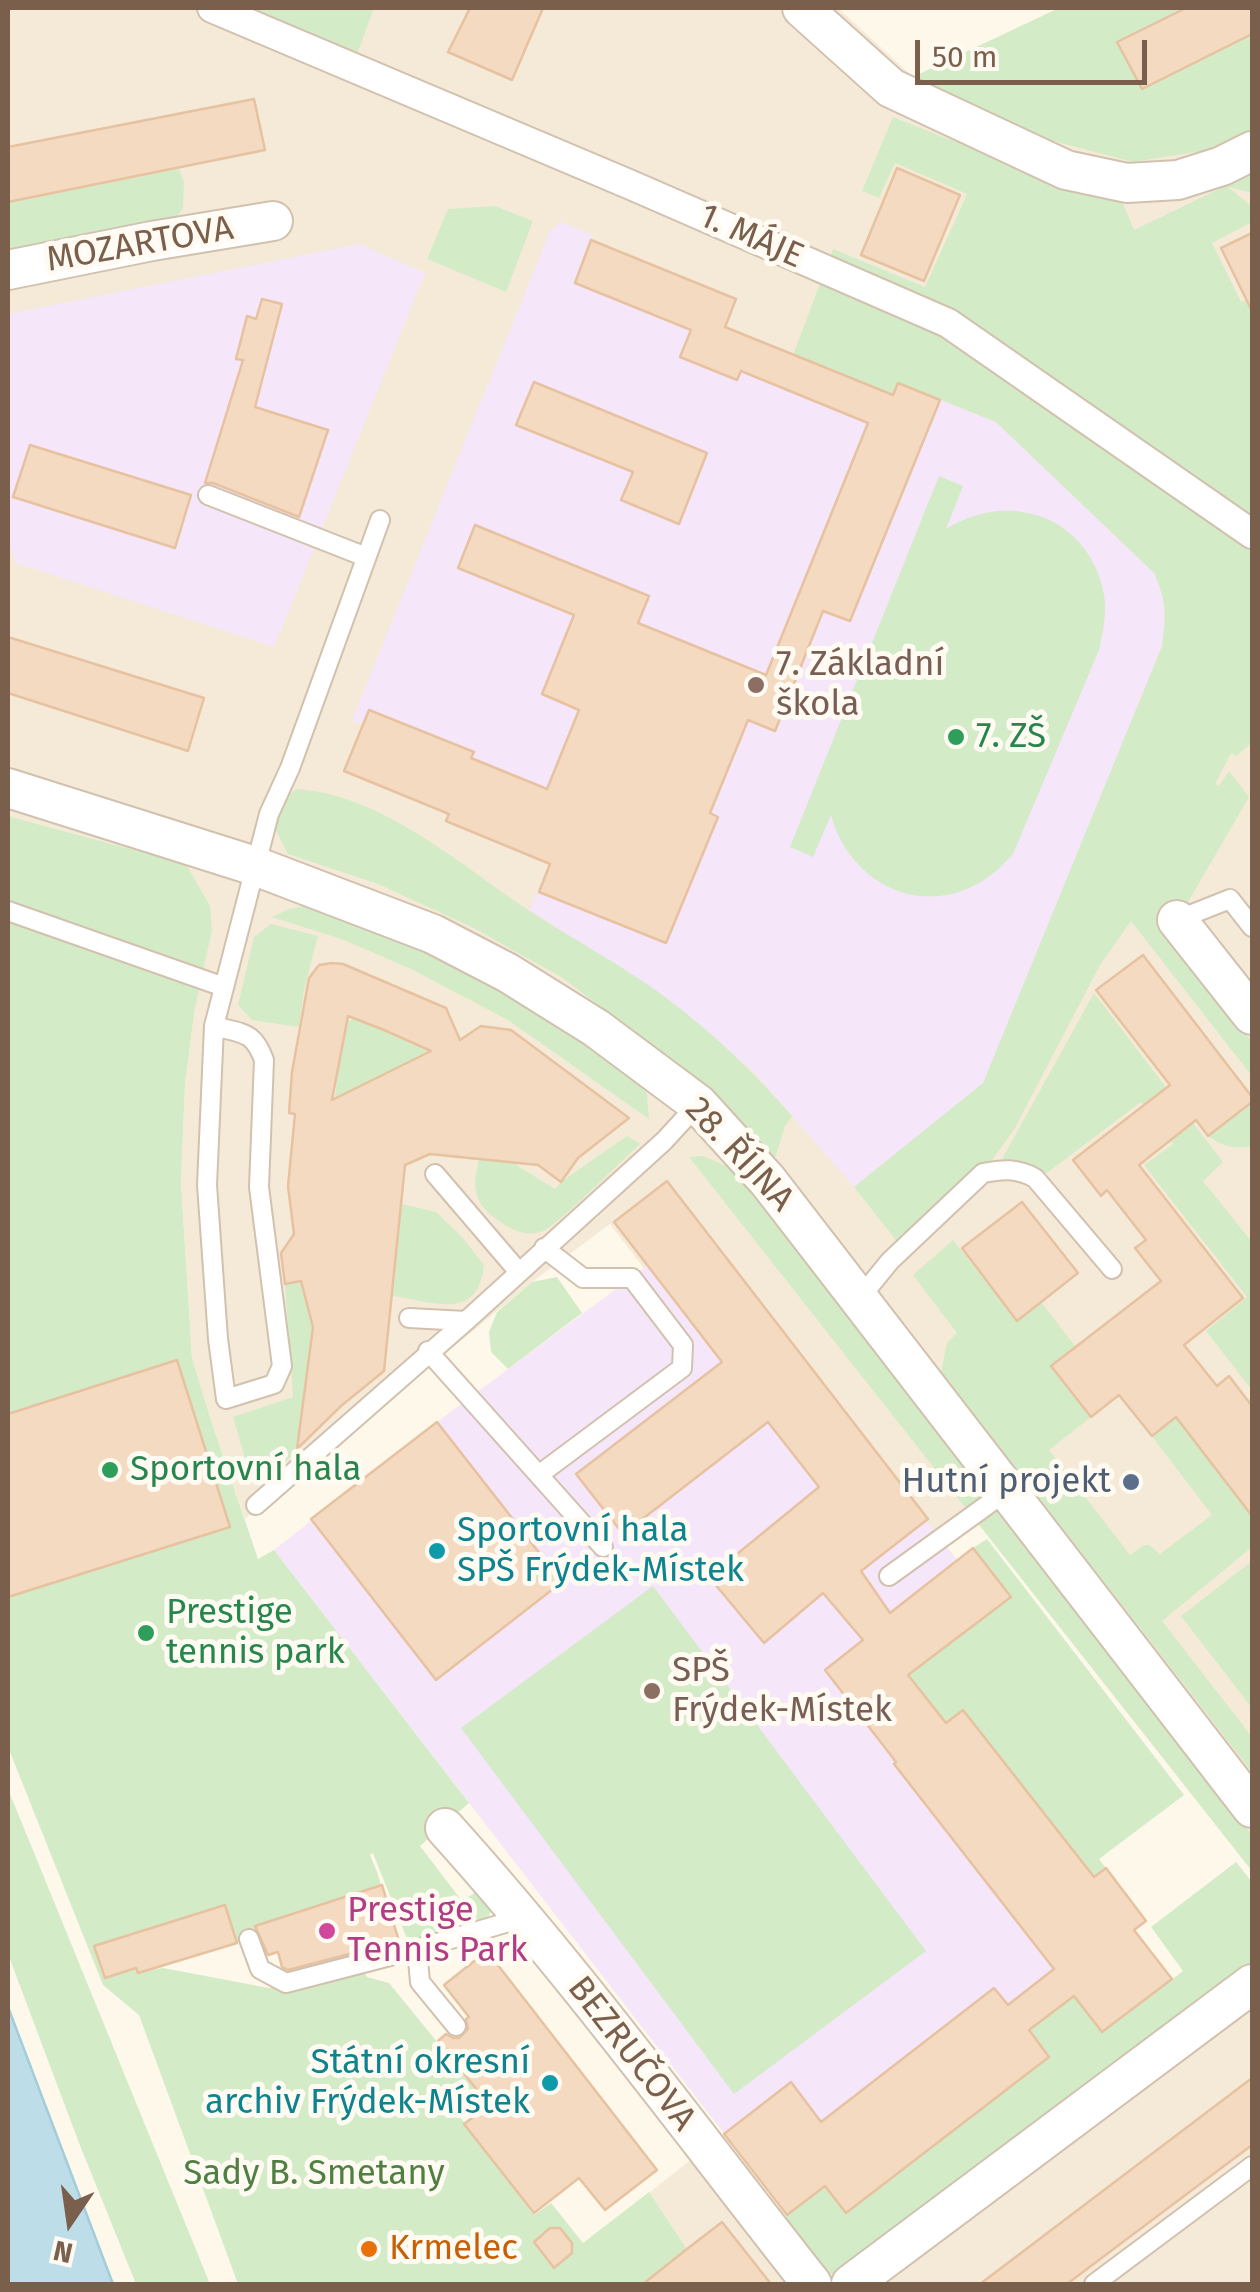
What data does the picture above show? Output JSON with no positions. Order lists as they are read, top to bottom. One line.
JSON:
{"streets":{"street":["1. MÁJE","MOZARTOVA","28. ŘÍJNA","BEZRUČOVA"]},"parks":["Sady B. Smetany"],"places":["7. Základní škola","7. ZŠ","Sportovní hala","Hutní projekt","Sportovní hala SPŠ Frýdek-Místek","Prestige tennis park","SPŠ Frýdek-Místek","Prestige Tennis Park","Státní okresní archiv Frýdek-Místek","Krmelec"],"scale_bar":"50 m","north":"bottom"}
